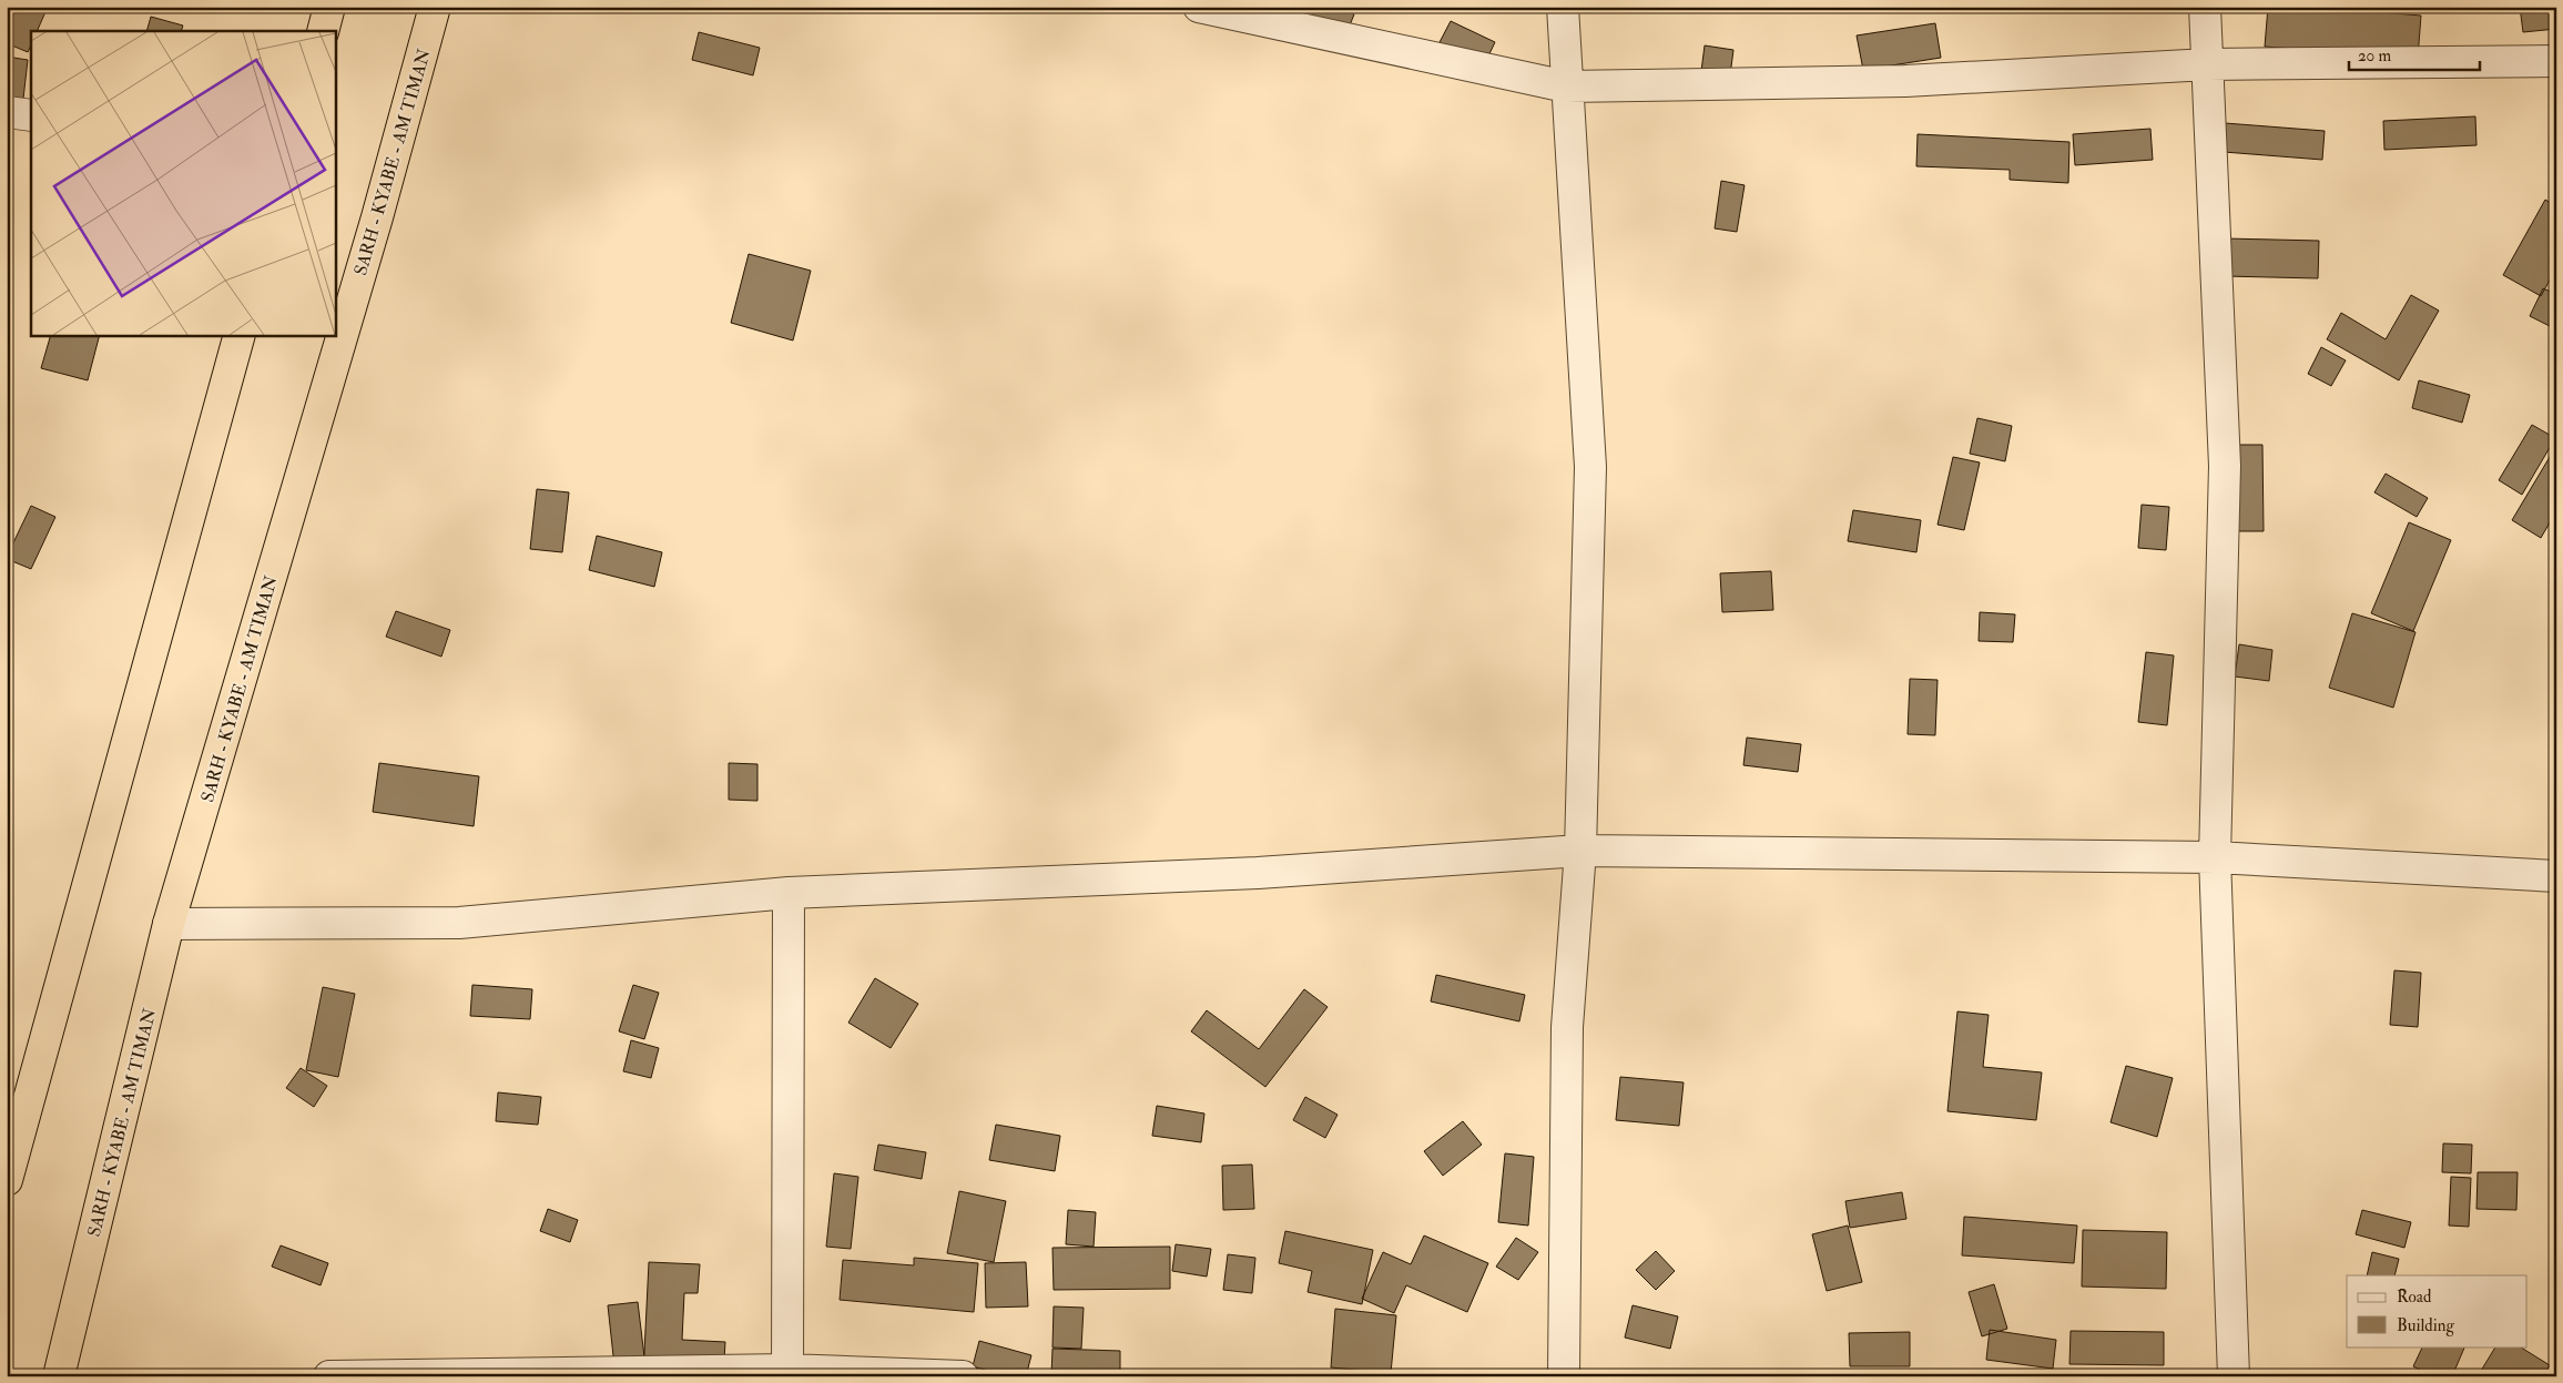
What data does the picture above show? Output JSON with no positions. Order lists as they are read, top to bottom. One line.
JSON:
{"streets":{"highway":["SARH - KYABE - AM TIMAN"]},"legend":["Road","Building"],"scale_bar":"20 m"}
